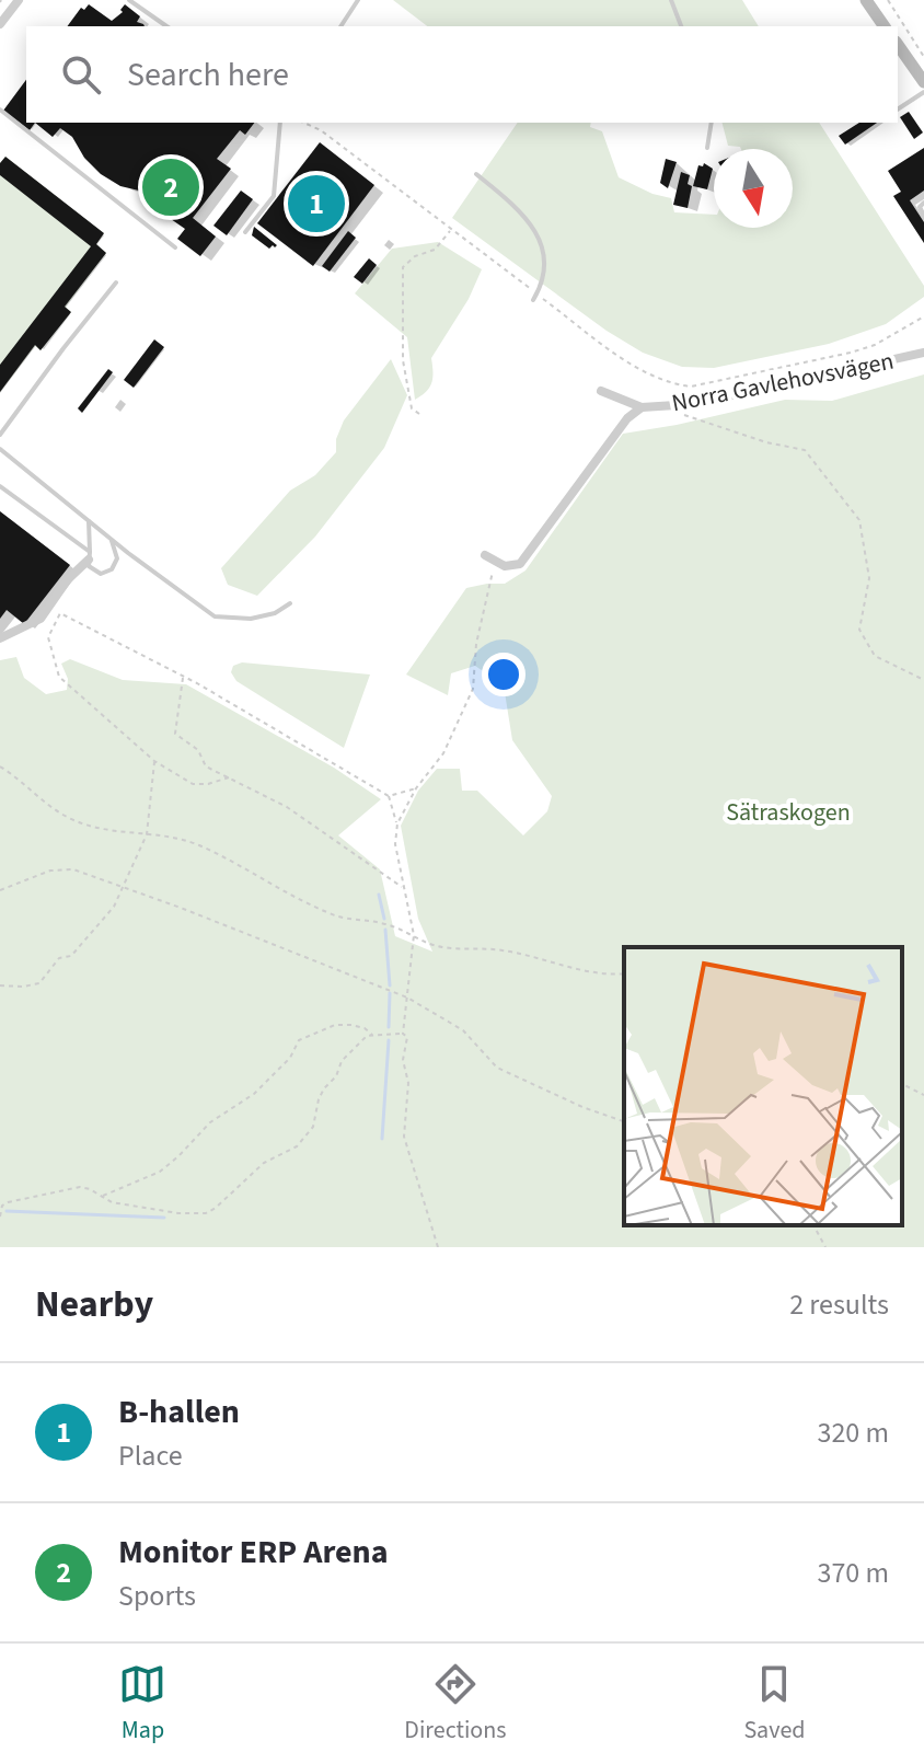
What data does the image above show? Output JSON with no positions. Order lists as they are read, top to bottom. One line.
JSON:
{"streets":{"street":["Norra Gavlehovsvägen"]},"parks":["Sätraskogen"],"north":"bottom","page":{"search":"Search here","pins":["2","1"],"heading":["Nearby","2 results"],"list":[{"mark":"1","name":"B-hallen","note":"Place","value":"320 m"},{"mark":"2","name":"Monitor ERP Arena","note":"Sports","value":"370 m"}],"nav":["Map","Directions","Saved"]}}
